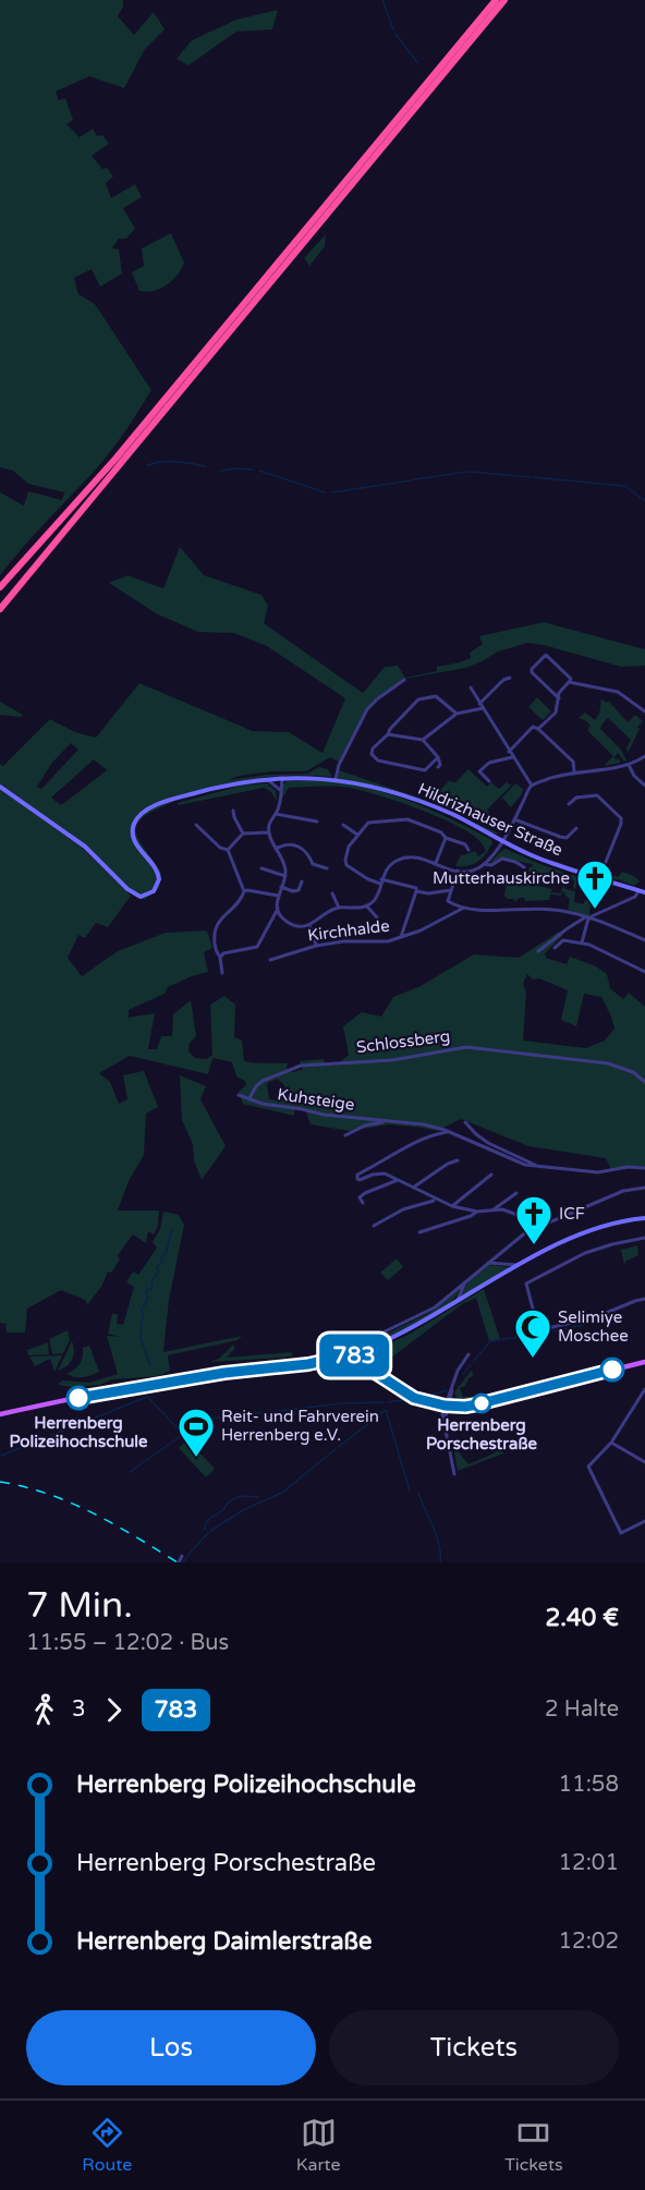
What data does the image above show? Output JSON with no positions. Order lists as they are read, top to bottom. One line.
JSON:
{"streets":{"main road":["Hildrizhauser Straße"],"street":["Kirchhalde","Schlossberg","Kuhsteige"]},"crossings":[["Schlossberg","Kuhsteige"]],"places":{"church":["Mutterhauskirche","ICF"],"mosque":["Selimiye Moschee"],"other":["Herrenberg Polizeihochschule","Herrenberg Porschestraße"],"sports":["Reit- und Fahrverein Herrenberg e.V."]},"lines":["bus line 783"],"page":{"on_map":"783","heading":["7 Min.","11:55 – 12:02 · Bus","2.40 €"],"legs":["3","783","2 Halte"],"list":[{"name":"Herrenberg Polizeihochschule","value":"11:58"},{"name":"Herrenberg Porschestraße","value":"12:01"},{"name":"Herrenberg Daimlerstraße","value":"12:02"}],"buttons":["Los","Tickets"],"tabs":["Route","Karte","Tickets"]}}
